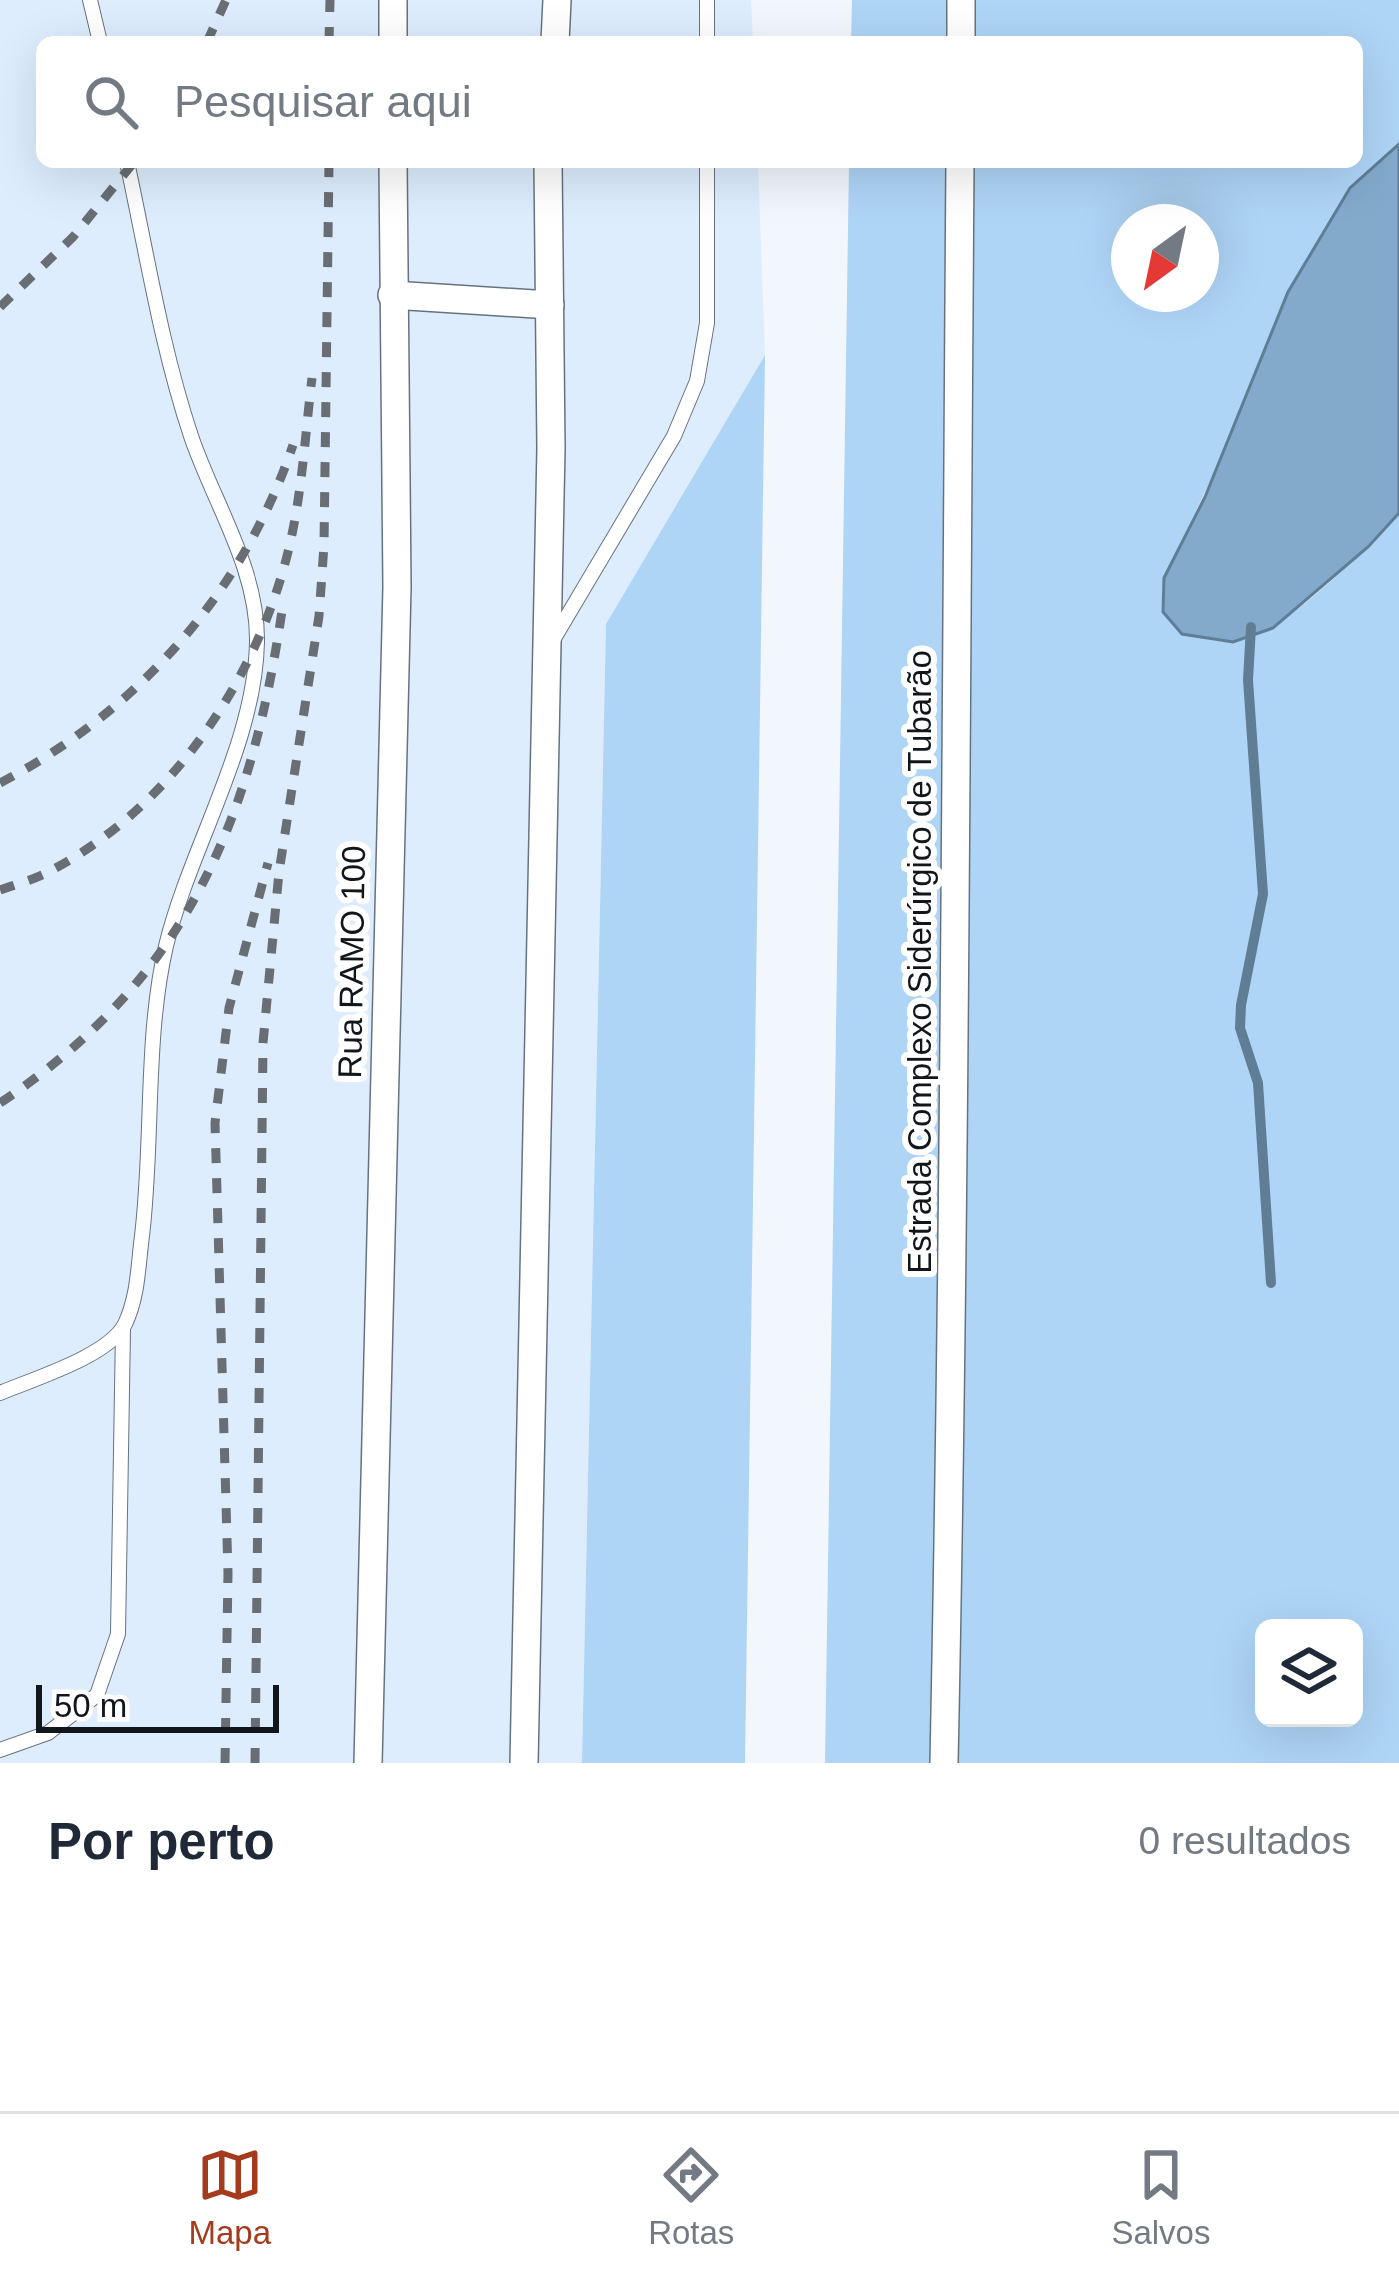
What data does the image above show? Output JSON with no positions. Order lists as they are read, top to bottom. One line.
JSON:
{"streets":{"street":["Rua RAMO 100","Estrada Complexo Siderúrgico de Tubarão"]},"scale_bar":"50 m","north":"bottom left","page":{"search":"Pesquisar aqui","scale":"50 m","heading":["Por perto","0 resultados"],"nav":["Mapa","Rotas","Salvos"]}}
